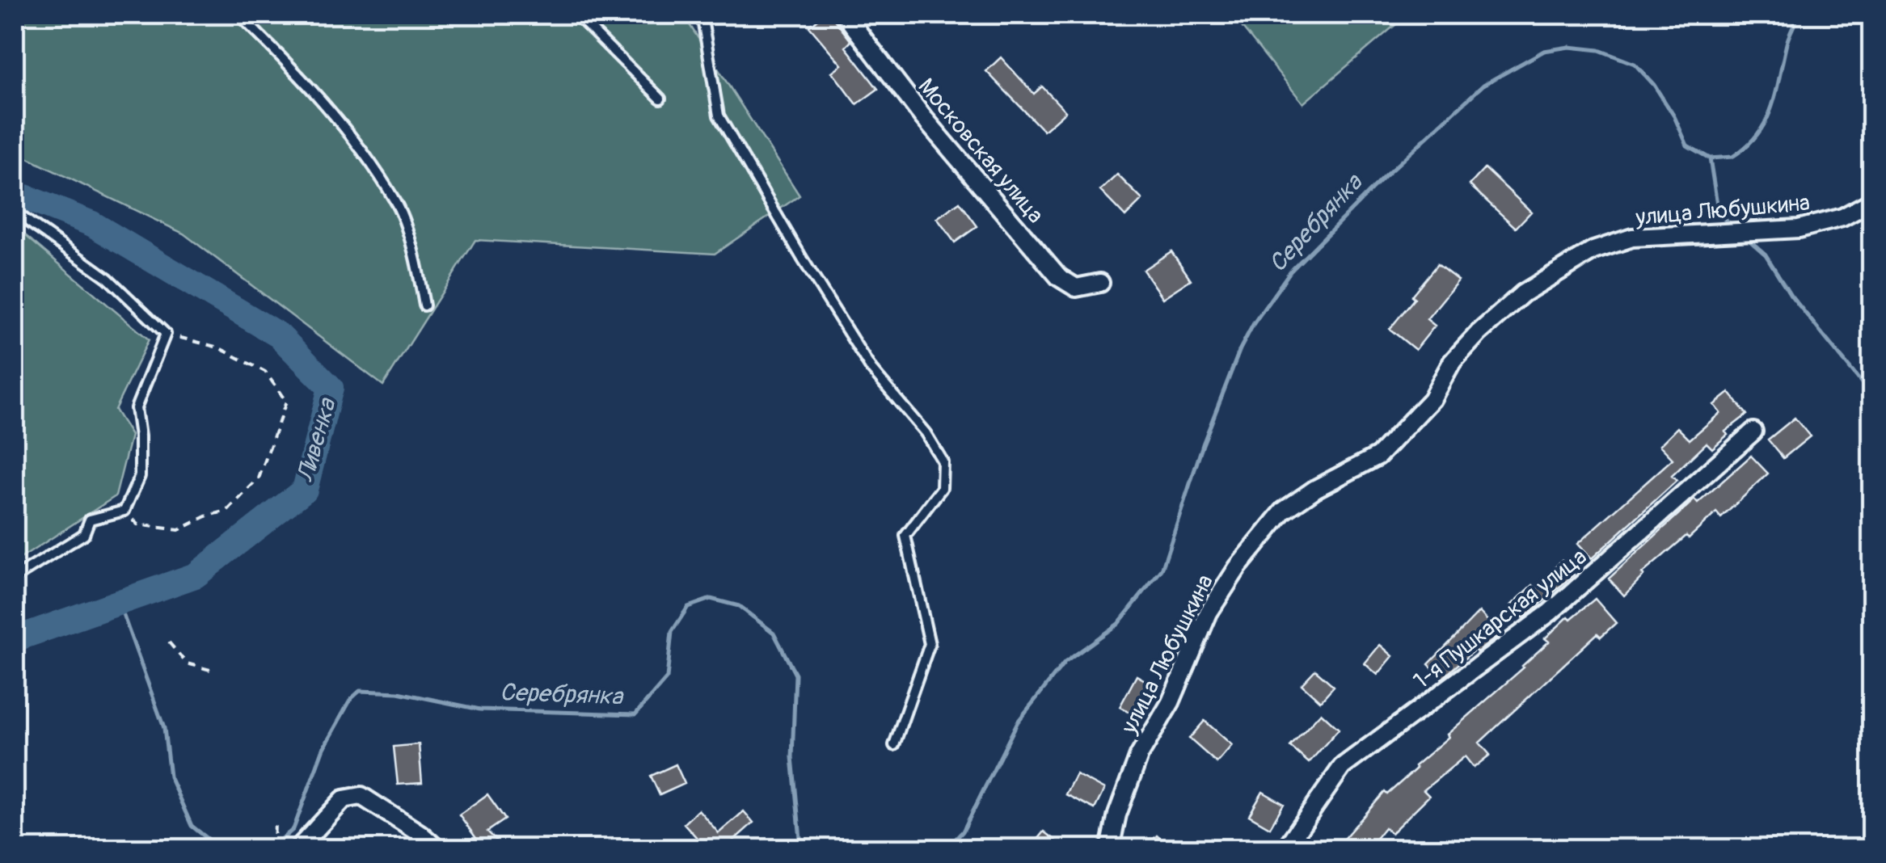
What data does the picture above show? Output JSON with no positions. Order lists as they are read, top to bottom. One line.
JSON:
{"streets":{"street":["Московская улица","улица Любушкина","1-я Пушкарская улица"]},"water":["Серебрянка","Ливенка"]}
